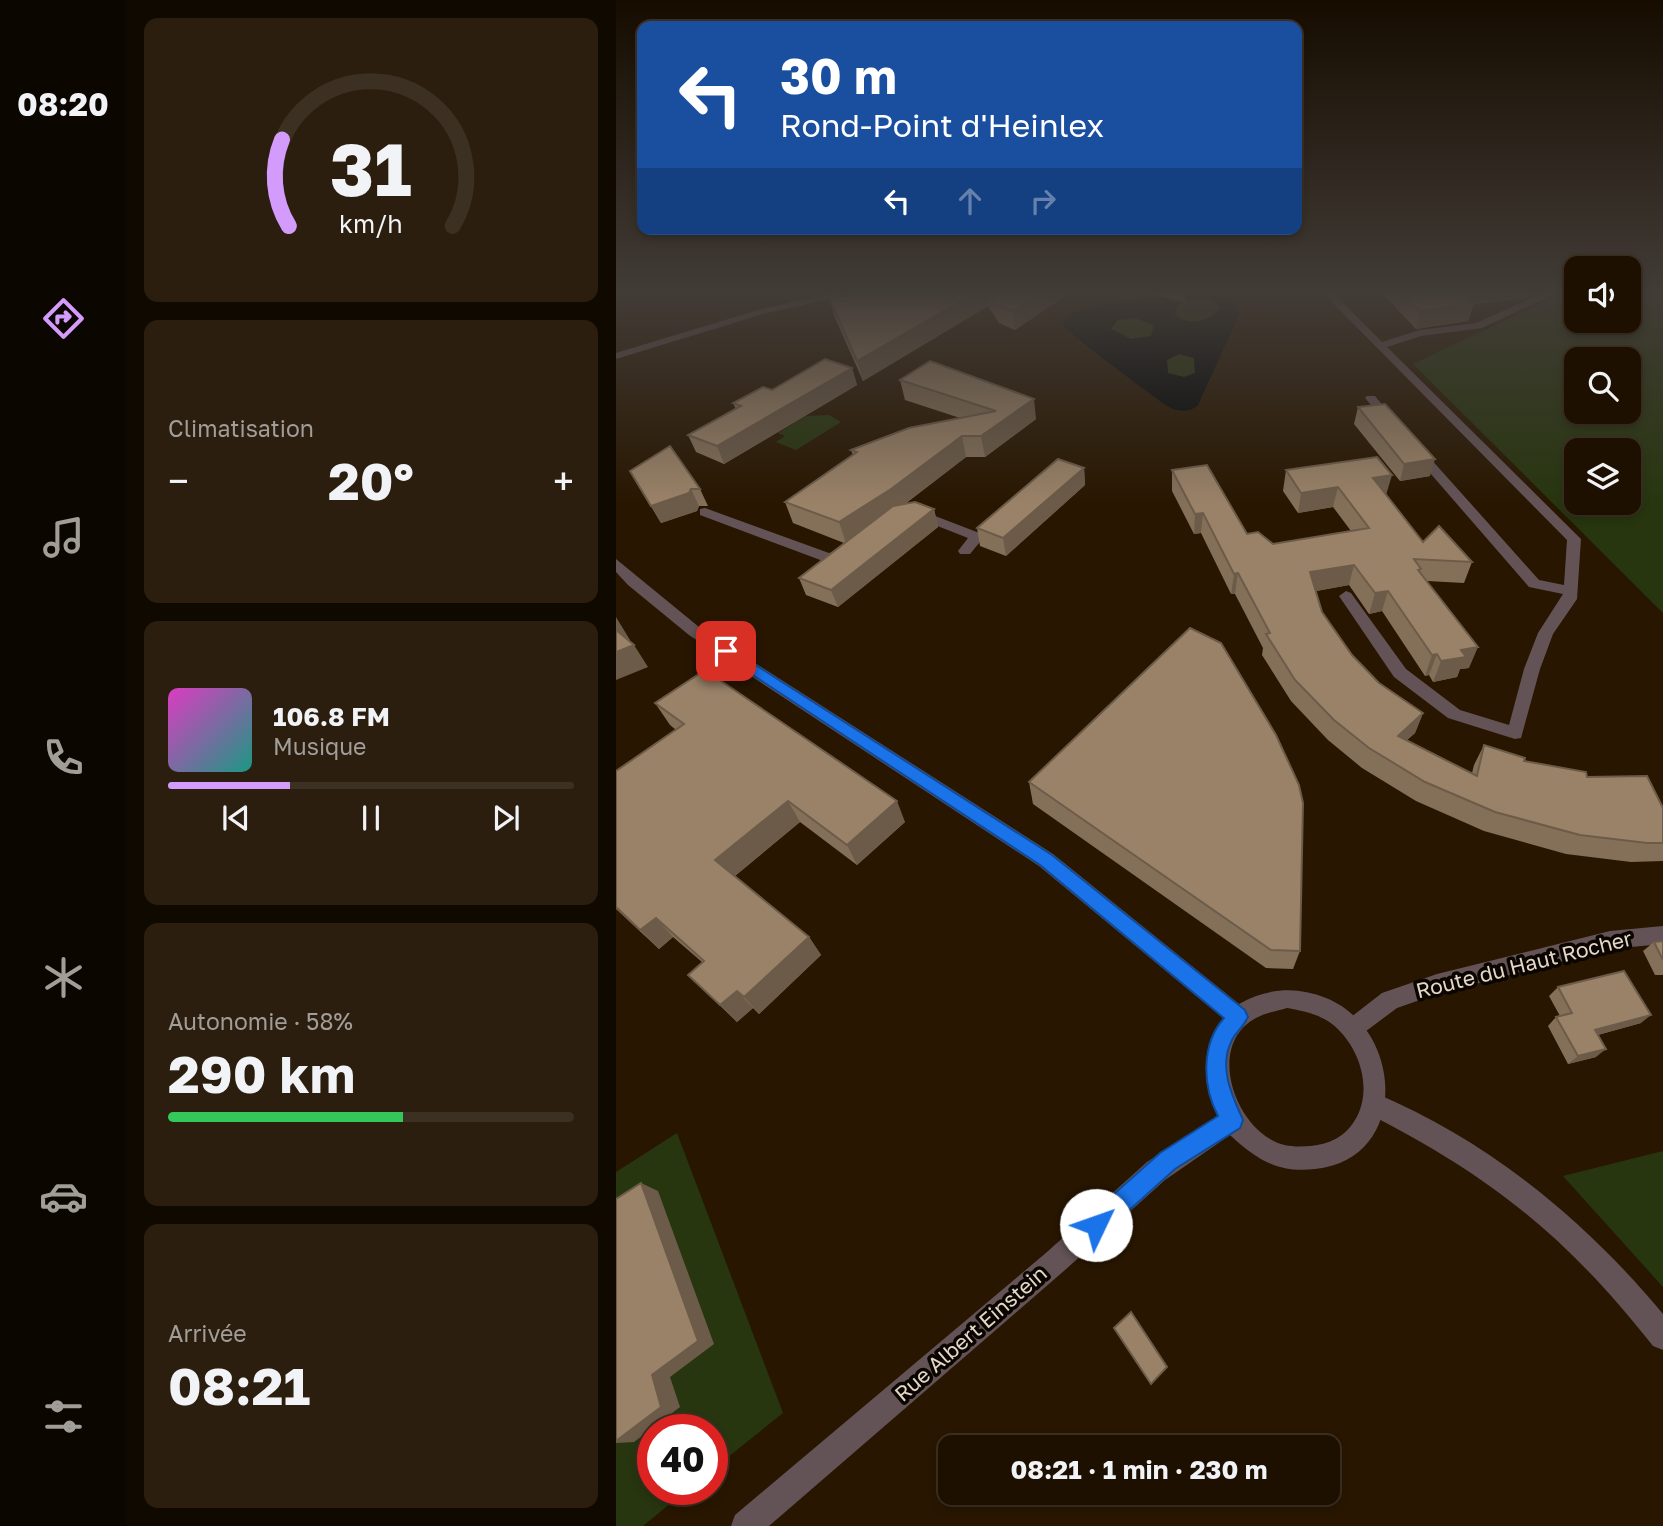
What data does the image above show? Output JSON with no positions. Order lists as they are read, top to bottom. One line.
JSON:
{"streets":{"street":["Route du Haut Rocher","Rue Albert Einstein"]},"crossings":[["Route du Haut Rocher","Rue Albert Einstein"]],"page":{"tabs":"08:20","turn":["30 m","Rond-Point d'Heinlex"],"tile":["Climatisation",["Autonomie · 58%","290 km"],["Arrivée","08:21"]],"heat":["−","20°","+"],"song":["106.8 FM","Musique"],"limit":"40","trip":"08:21 · 1 min · 230 m","gauge":["31","km/h"]}}
